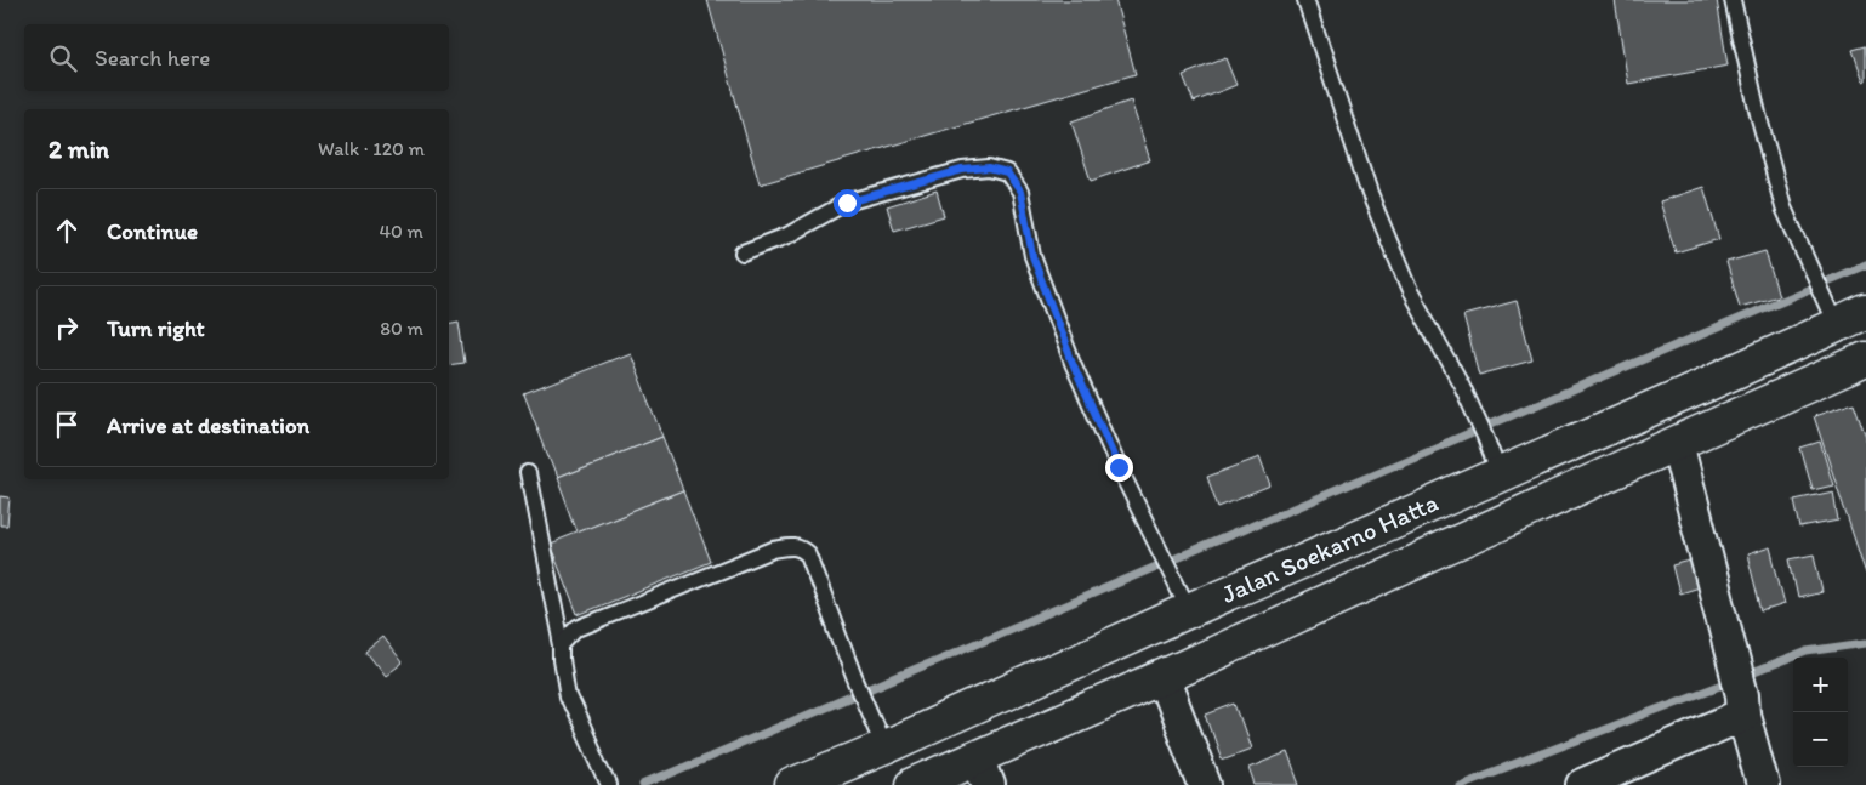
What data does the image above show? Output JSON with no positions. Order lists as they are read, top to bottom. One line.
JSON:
{"streets":{"highway":["Jalan Soekarno Hatta"]},"page":{"search":"Search here","heading":["2 min","Walk · 120 m"],"list":[["Continue","40 m"],["Turn right","80 m"],"Arrive at destination"],"map_buttons":["+","−"]}}
